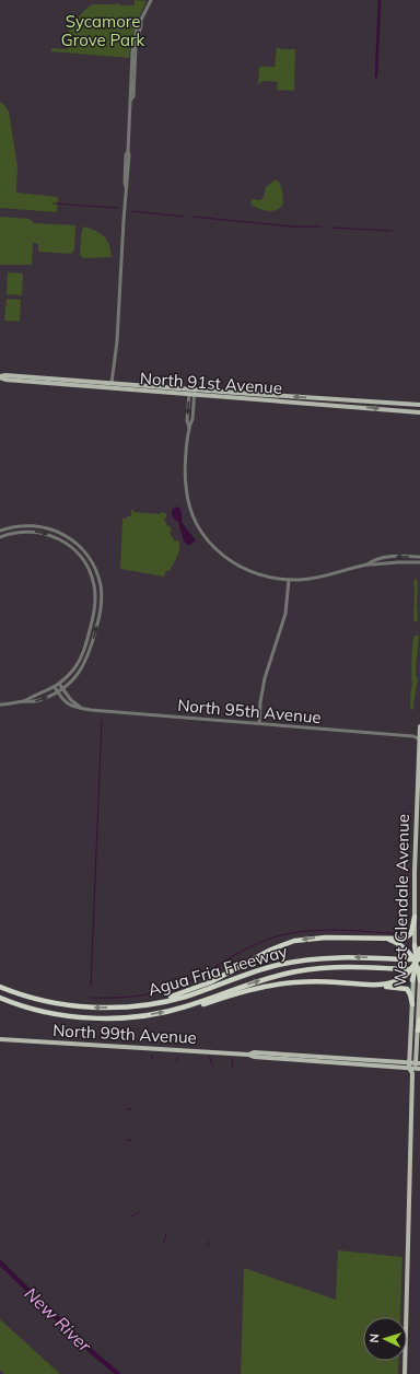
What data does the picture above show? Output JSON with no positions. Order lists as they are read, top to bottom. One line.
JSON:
{"streets":{"highway":["Agua Fria Freeway"],"main road":["North 91st Avenue","West Glendale Avenue","North 99th Avenue"],"street":["North 95th Avenue"]},"crossings":[["North 95th Avenue","West Glendale Avenue"],["West Glendale Avenue","North 99th Avenue"]],"water":["New River"],"parks":["Sycamore Grove Park"],"north":"left"}
